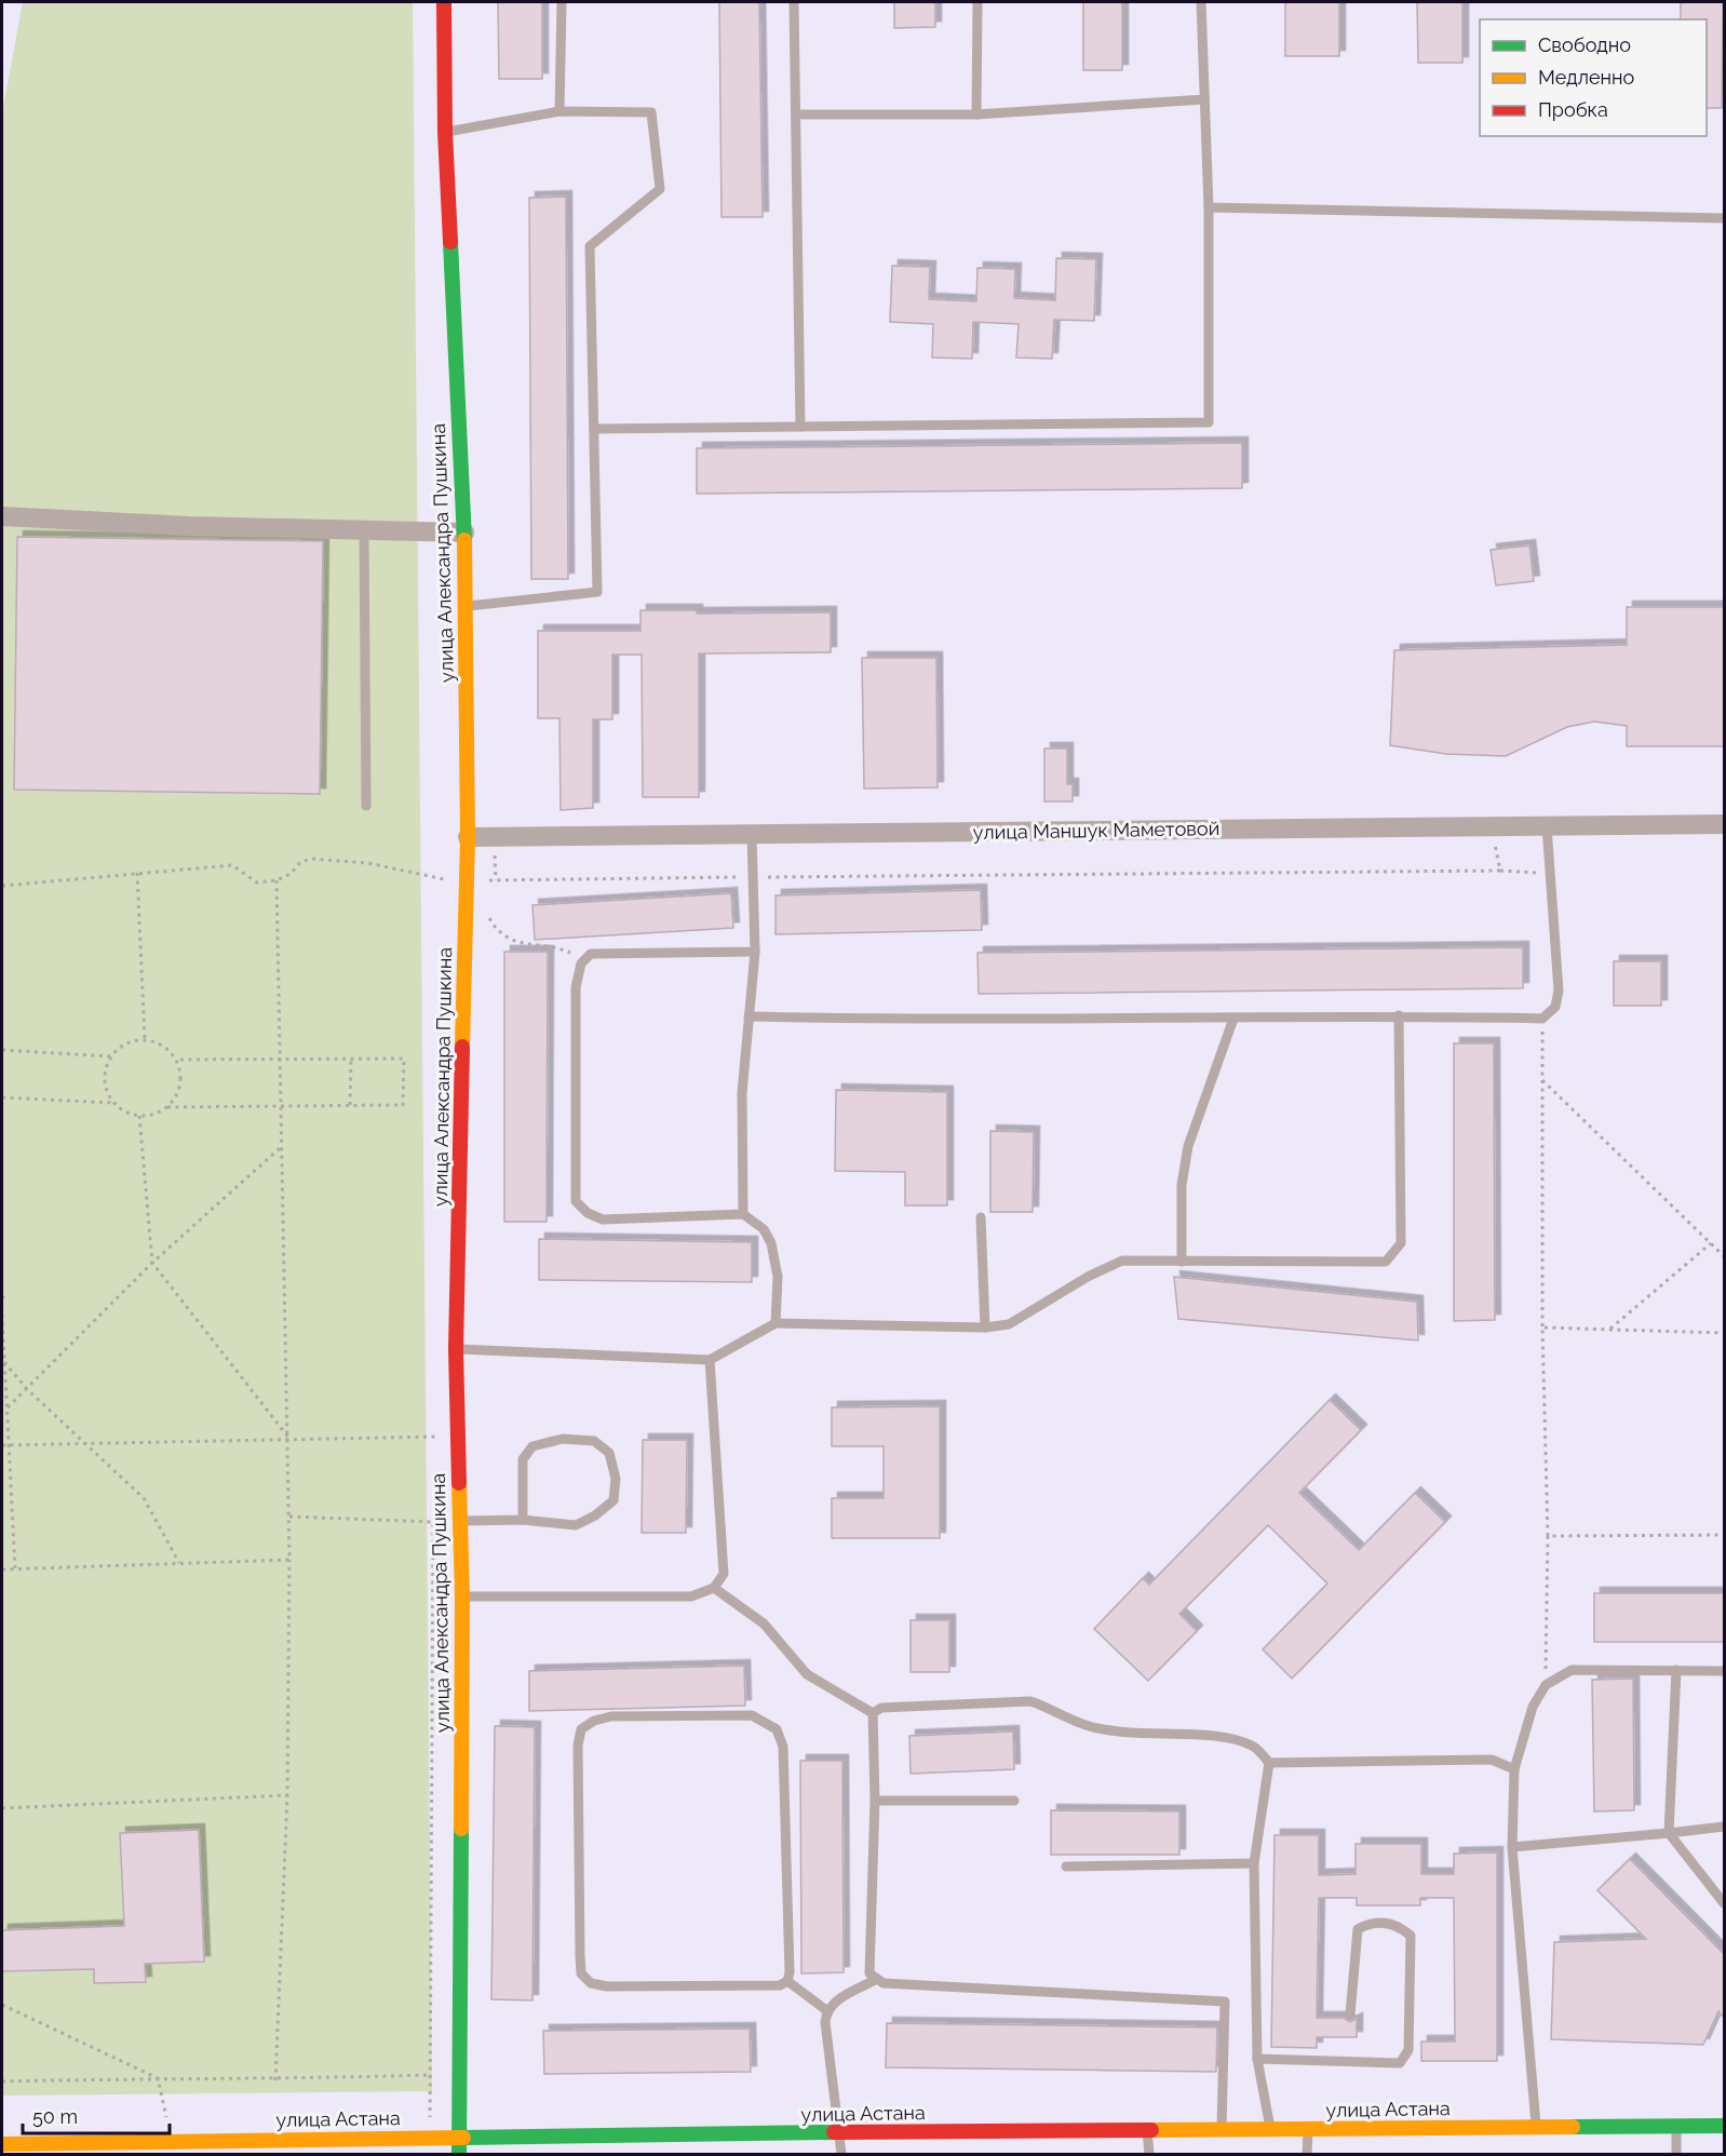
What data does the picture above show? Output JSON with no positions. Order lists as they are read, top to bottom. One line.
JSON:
{"streets":{"street":["улица Александра Пушкина","улица Маншук Маметовой","улица Астана"]},"crossings":[["улица Александра Пушкина","улица Маншук Маметовой"],["улица Александра Пушкина","улица Астана"]],"legend":["Свободно","Медленно","Пробка"],"scale_bar":"50 m"}
